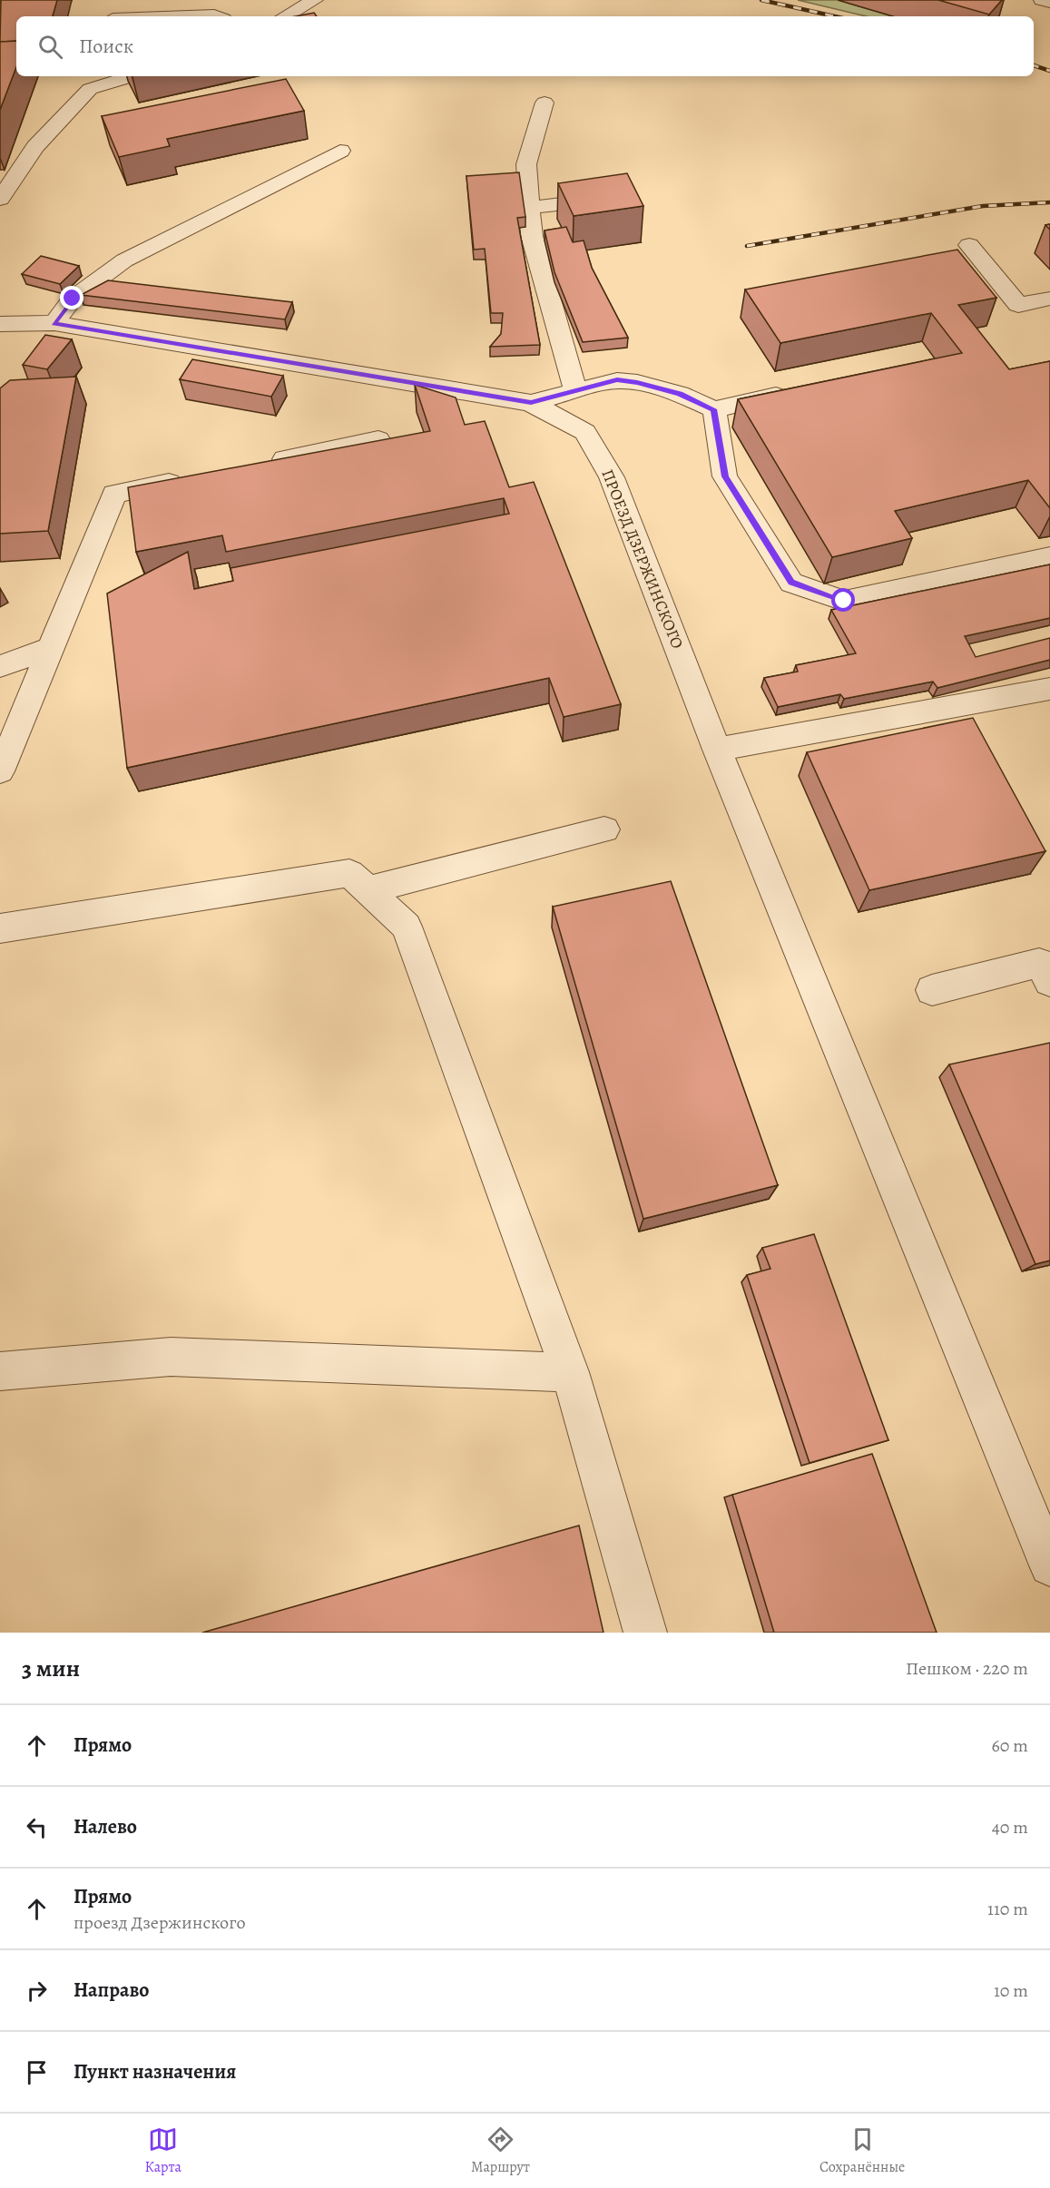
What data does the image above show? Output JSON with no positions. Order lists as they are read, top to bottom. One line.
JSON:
{"streets":{"street":["ПРОЕЗД ДЗЕРЖИНСКОГО"]},"page":{"search":"Поиск","heading":["3 мин","Пешком · 220 m"],"list":[["Прямо","60 m"],["Налево","40 m"],["Прямо","проезд Дзержинского","110 m"],["Направо","10 m"],"Пункт назначения"],"nav":["Карта","Маршрут","Сохранённые"]}}
